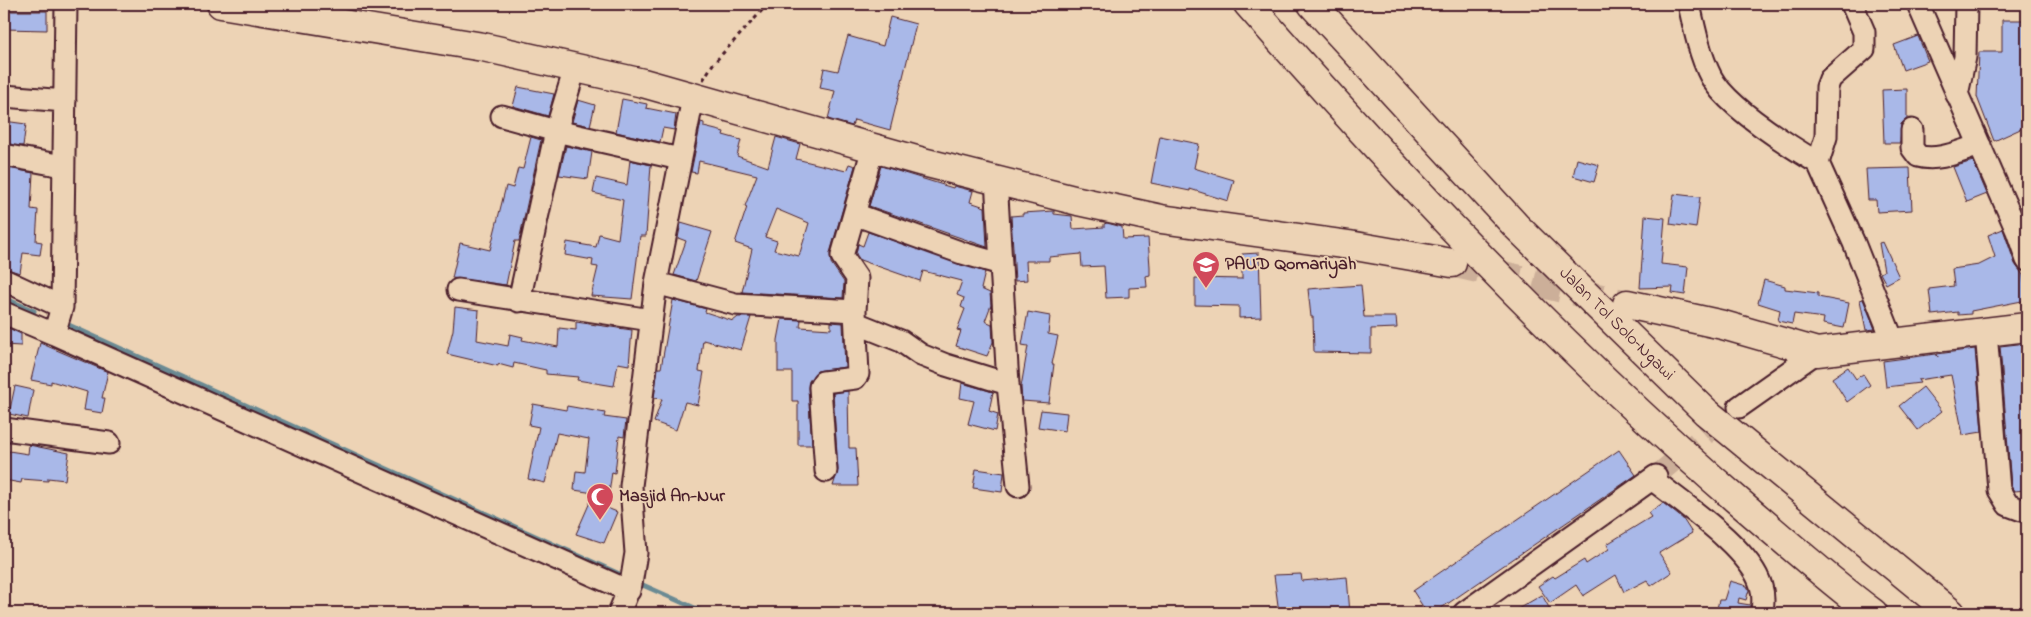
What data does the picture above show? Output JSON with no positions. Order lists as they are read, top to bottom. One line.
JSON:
{"streets":{"main road":["Jalan Tol Solo–Ngawi"]},"places":{"school or university":["PAUD Qomariyah"],"mosque":["Masjid An-Nur"]}}
